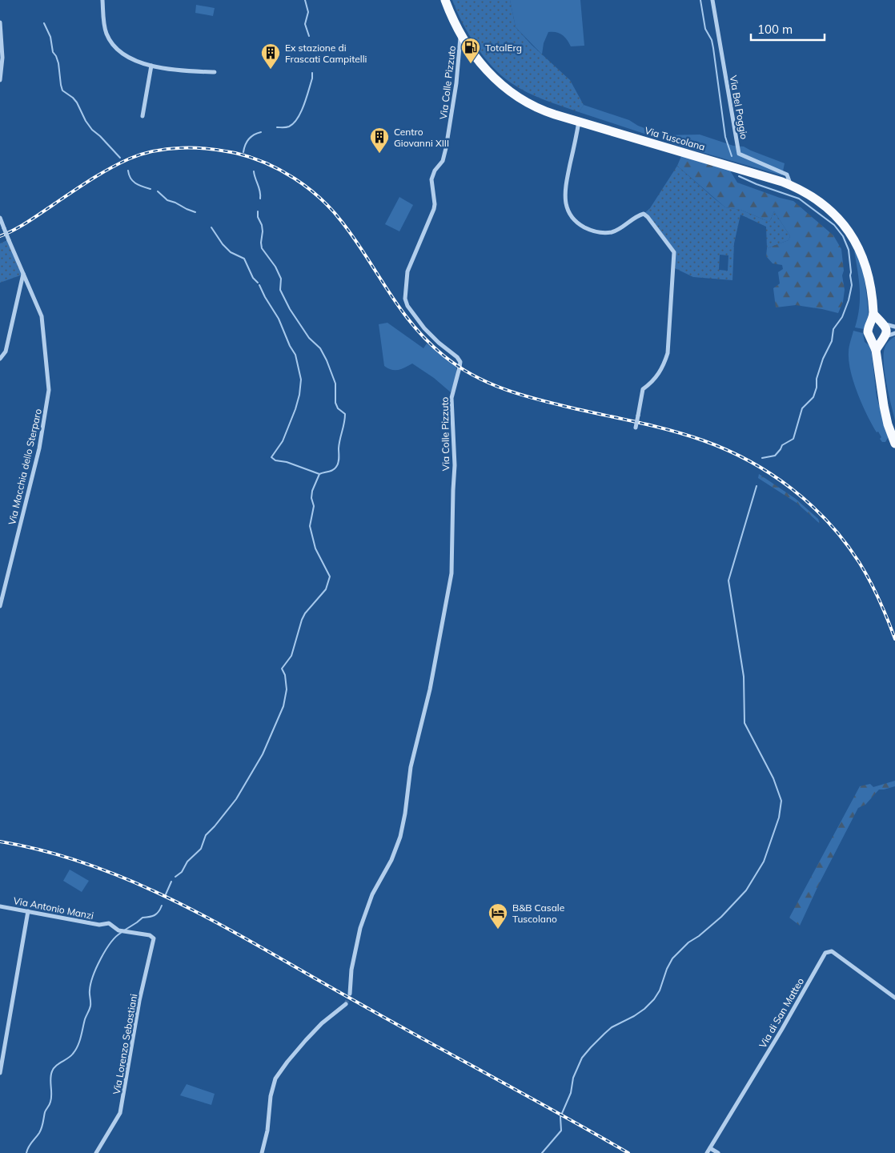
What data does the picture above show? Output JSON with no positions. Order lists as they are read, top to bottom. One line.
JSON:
{"streets":{"main road":["Via Tuscolana"],"street":["Via Colle Pizzuto","Via Bel Poggio","Via Macchia dello Sterparo","Via Antonio Manzi","Via di San Matteo","Via Lorenzo Sebastiani"]},"crossings":[["Via Colle Pizzuto","Via Tuscolana"],["Via Bel Poggio","Via Tuscolana"],["Via Antonio Manzi","Via Lorenzo Sebastiani"]],"places":{"fuel station":["TotalErg"],"building":["Ex stazione di Frascati Campitelli","Centro Giovanni XIII"],"hotel":["B&B Casale Tuscolano"]},"scale_bar":"100 m"}
